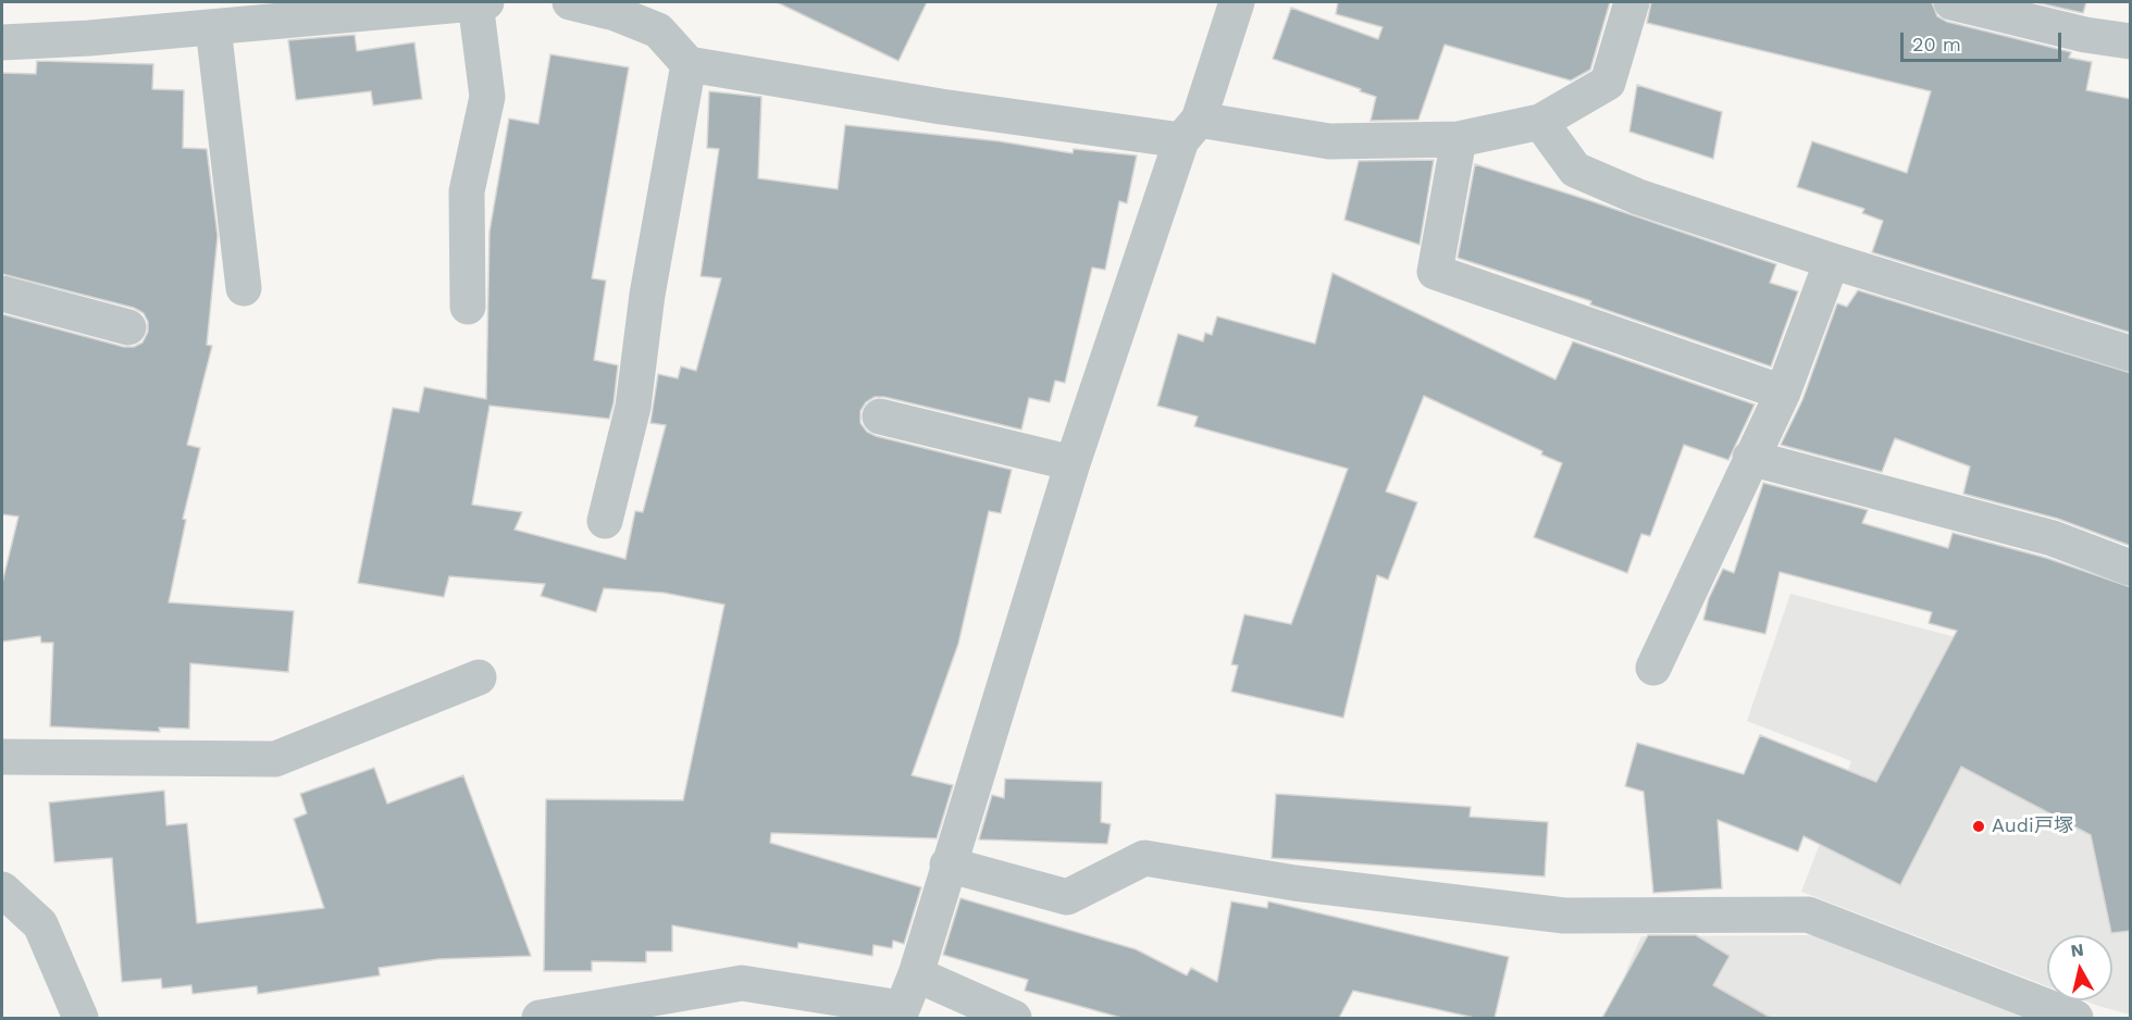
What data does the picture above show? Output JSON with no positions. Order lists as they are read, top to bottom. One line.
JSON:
{"places":["Audi戸塚"],"scale_bar":"20 m","north":"top"}
